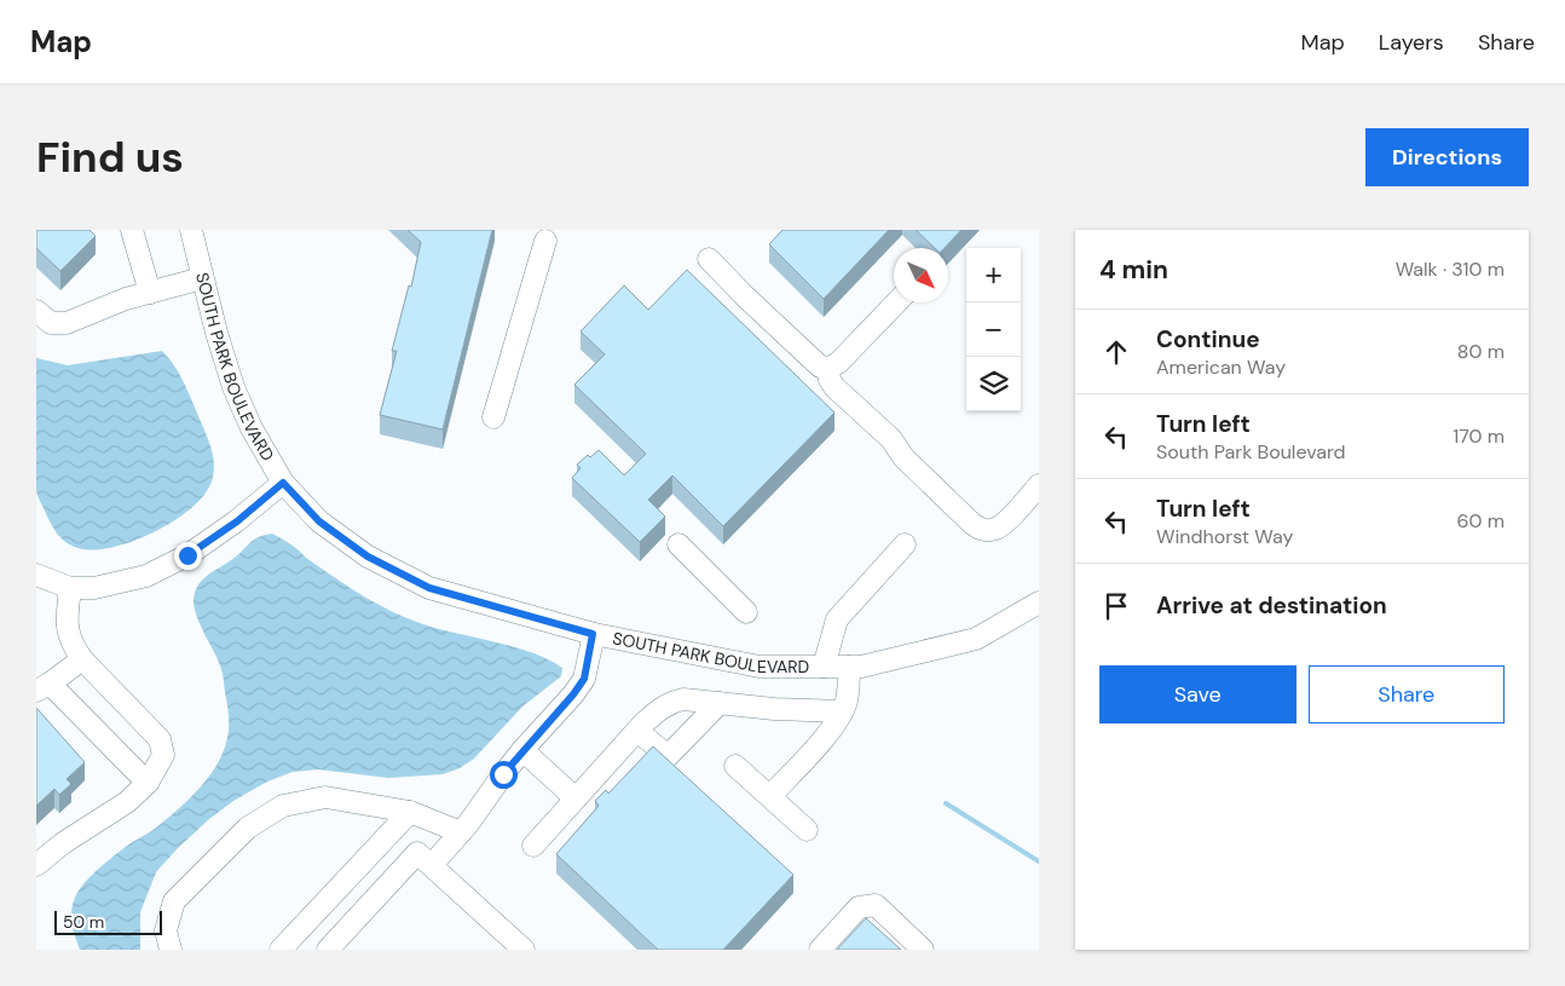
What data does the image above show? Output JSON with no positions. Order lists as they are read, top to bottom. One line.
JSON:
{"streets":{"street":["SOUTH PARK BOULEVARD"]},"scale_bar":"50 m","north":"bottom right","page":{"header":"Map","nav":["Map","Layers","Share"],"buttons":["Directions",["Save","Share"]],"title":"Find us","heading":["4 min","Walk · 310 m"],"map_buttons":["+","−"],"list":[["Continue","American Way","80 m"],["Turn left","South Park Boulevard","170 m"],["Turn left","Windhorst Way","60 m"],"Arrive at destination"],"scale":"50 m"}}
